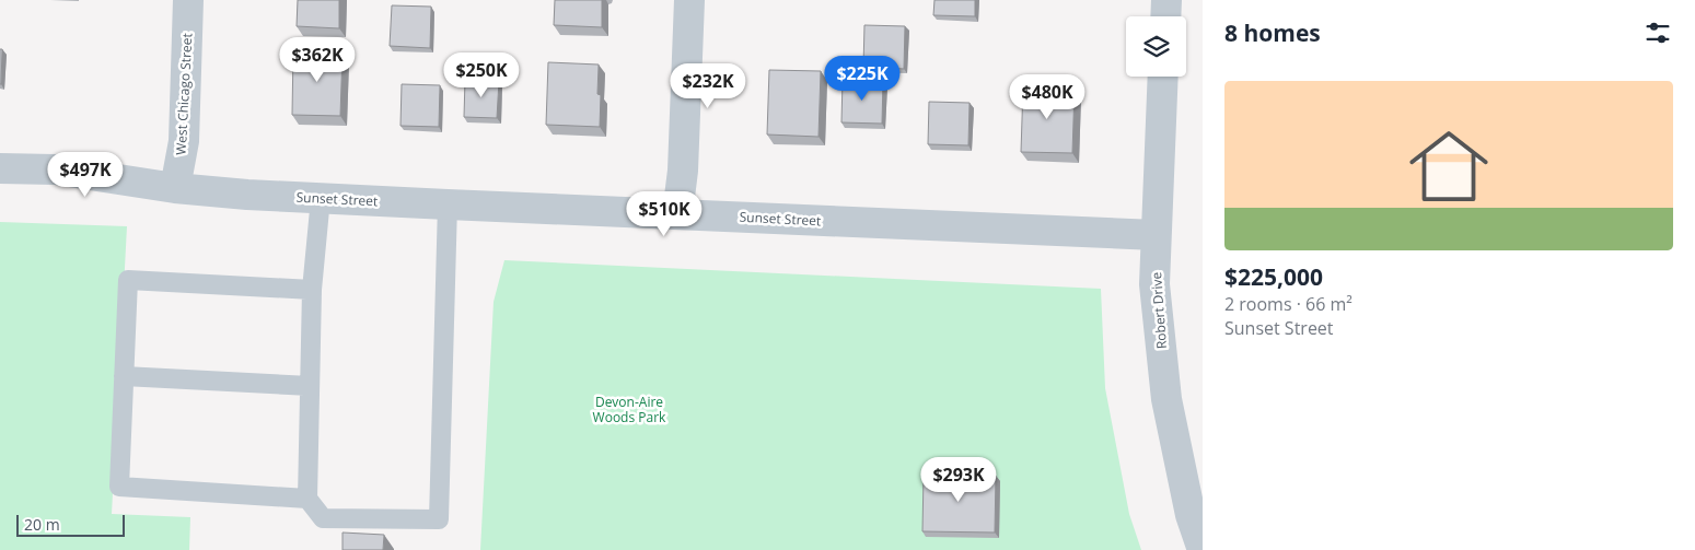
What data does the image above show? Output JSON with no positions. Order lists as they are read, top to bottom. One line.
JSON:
{"streets":{"street":["West Chicago Street","Sunset Street","Robert Drive"]},"crossings":[["West Chicago Street","Sunset Street"],["Sunset Street","Robert Drive"]],"parks":["Devon-Aire Woods Park"],"scale_bar":"20 m","page":{"heading":"8 homes","price":["$362K","$250K","$225K","$232K","$480K","$497K","$510K","$293K"],"list":[{"name":"$225,000","note":"2 rooms · 66 m² · Sunset Street"}],"scale":"20 m"}}
